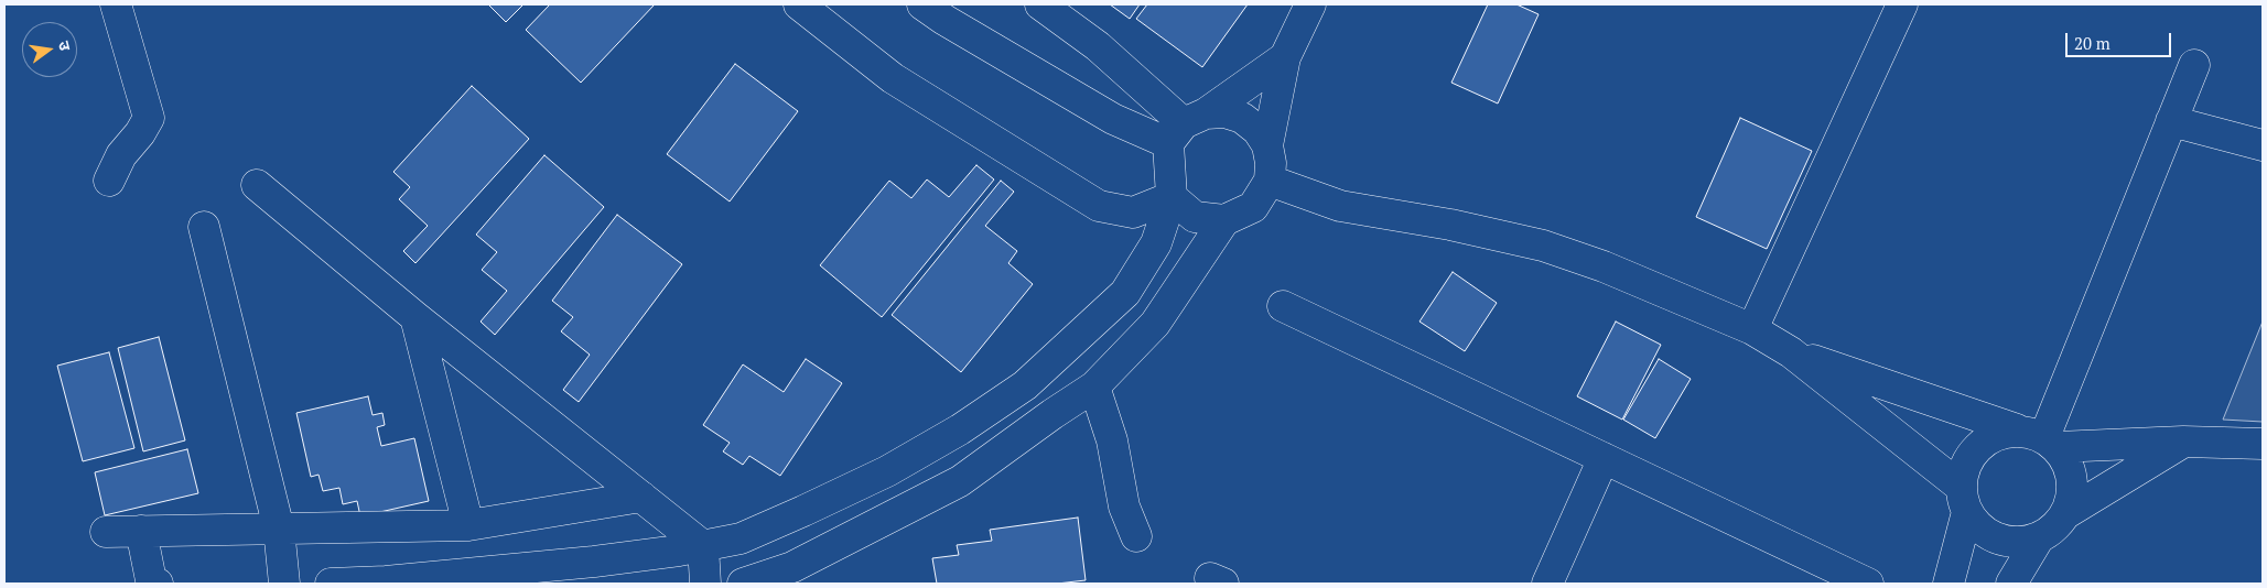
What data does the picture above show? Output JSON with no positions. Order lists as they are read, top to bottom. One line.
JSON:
{"scale_bar":"20 m","north":"right"}
